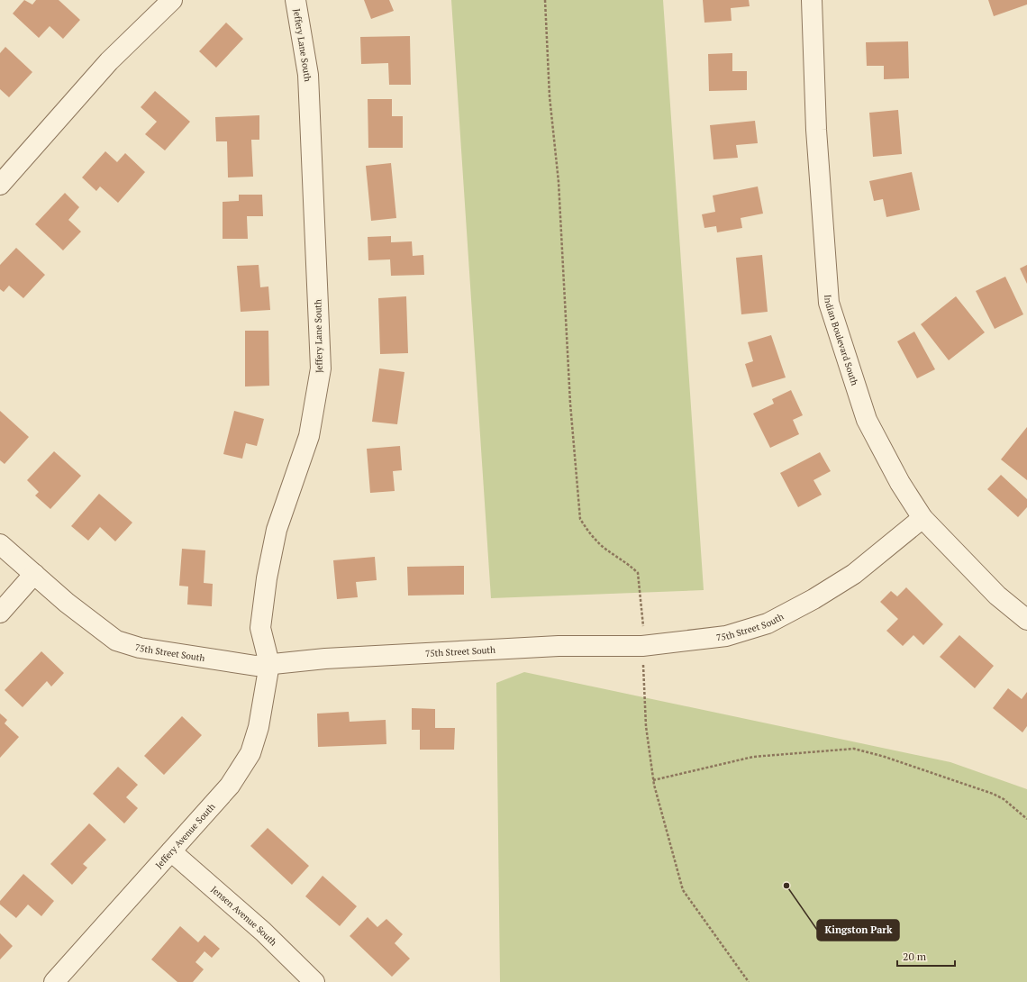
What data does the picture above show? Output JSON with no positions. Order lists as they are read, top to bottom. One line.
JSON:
{"streets":{"street":["Jeffery Lane South","Indian Boulevard South","75th Street South","Jeffery Avenue South","Jensen Avenue South"]},"crossings":[["Jeffery Lane South","75th Street South"],["Jeffery Lane South","Jeffery Avenue South"],["Indian Boulevard South","75th Street South"],["75th Street South","Jeffery Avenue South"],["Jeffery Avenue South","Jensen Avenue South"]],"places":["Kingston Park"],"scale_bar":"20 m"}
